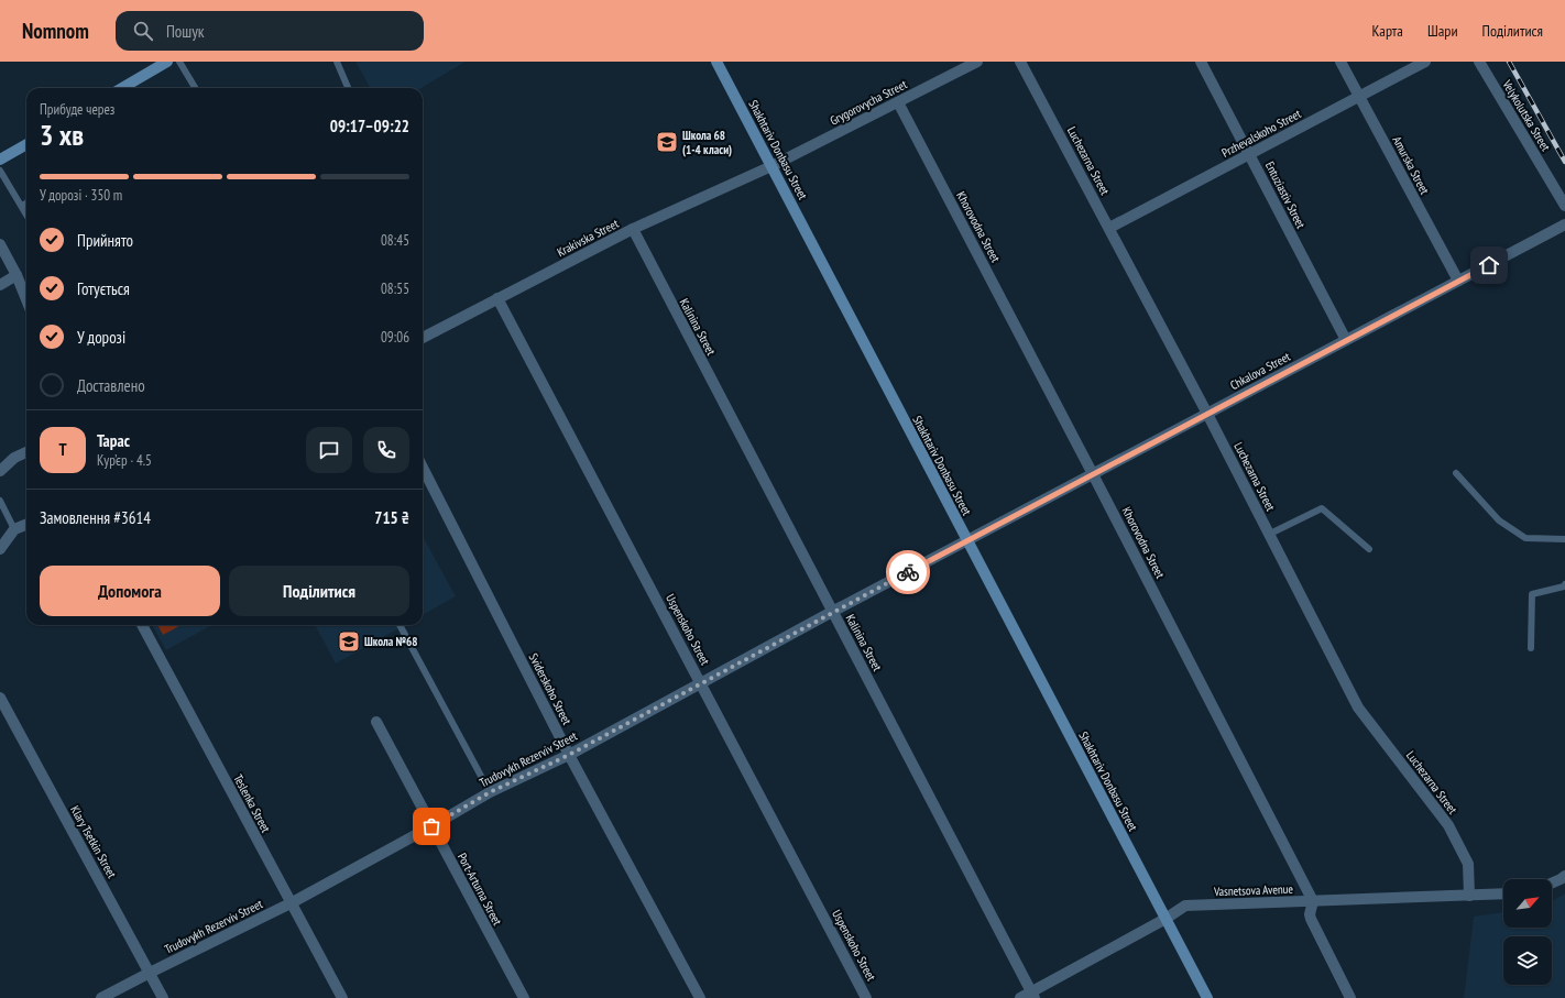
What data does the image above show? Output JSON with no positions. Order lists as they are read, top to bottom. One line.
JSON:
{"streets":{"street":["Grygorovycha Street","Velykolutska Street","Przhevalskoho Street","Shakhtariv Donbasu Street","Luchezarna Street","Amurska Street","Entuziastiv Street","Khorovodna Street","Krakivska Street","Kalinina Street","Chkalova Street","Uspenskoho Street","Sviderskoho Street","Trudovykh Rezerviv Street","Teslenka Street","Klary Tsetkin Street","Port-Arturna Street","Vasnetsova Avenue"]},"crossings":[["Grygorovycha Street","Shakhtariv Donbasu Street"],["Grygorovycha Street","Khorovodna Street"],["Grygorovycha Street","Krakivska Street"],["Przhevalskoho Street","Luchezarna Street"],["Przhevalskoho Street","Amurska Street"],["Przhevalskoho Street","Entuziastiv Street"],["Shakhtariv Donbasu Street","Krakivska Street"],["Shakhtariv Donbasu Street","Chkalova Street"],["Shakhtariv Donbasu Street","Trudovykh Rezerviv Street"],["Shakhtariv Donbasu Street","Vasnetsova Avenue"],["Luchezarna Street","Chkalova Street"],["Luchezarna Street","Vasnetsova Avenue"],["Amurska Street","Chkalova Street"],["Entuziastiv Street","Chkalova Street"],["Khorovodna Street","Chkalova Street"],["Khorovodna Street","Vasnetsova Avenue"],["Krakivska Street","Kalinina Street"],["Krakivska Street","Uspenskoho Street"],["Kalinina Street","Trudovykh Rezerviv Street"],["Kalinina Street","Vasnetsova Avenue"],["Chkalova Street","Trudovykh Rezerviv Street"],["Uspenskoho Street","Trudovykh Rezerviv Street"],["Sviderskoho Street","Trudovykh Rezerviv Street"],["Trudovykh Rezerviv Street","Teslenka Street"],["Trudovykh Rezerviv Street","Klary Tsetkin Street"],["Trudovykh Rezerviv Street","Port-Arturna Street"]],"places":{"school or university":["Школа 68 (1-4 класи)","Школа №68"]},"north":"top right","page":{"header":"Nomnom","search":"Пошук","nav":["Карта","Шари","Поділитися"],"heading":["3 хв","Прибуде через","09:17–09:22"],"panel":["Тарас","Кур’єр · 4.5","Замовлення #3614","715 ₴"],"bar":"У дорозі · 350 m","list":[["Прийнято","08:45"],["Готується","08:55"],["У дорозі","09:06"],"Доставлено"],"round":"Т","buttons":["Допомога","Поділитися"]}}
